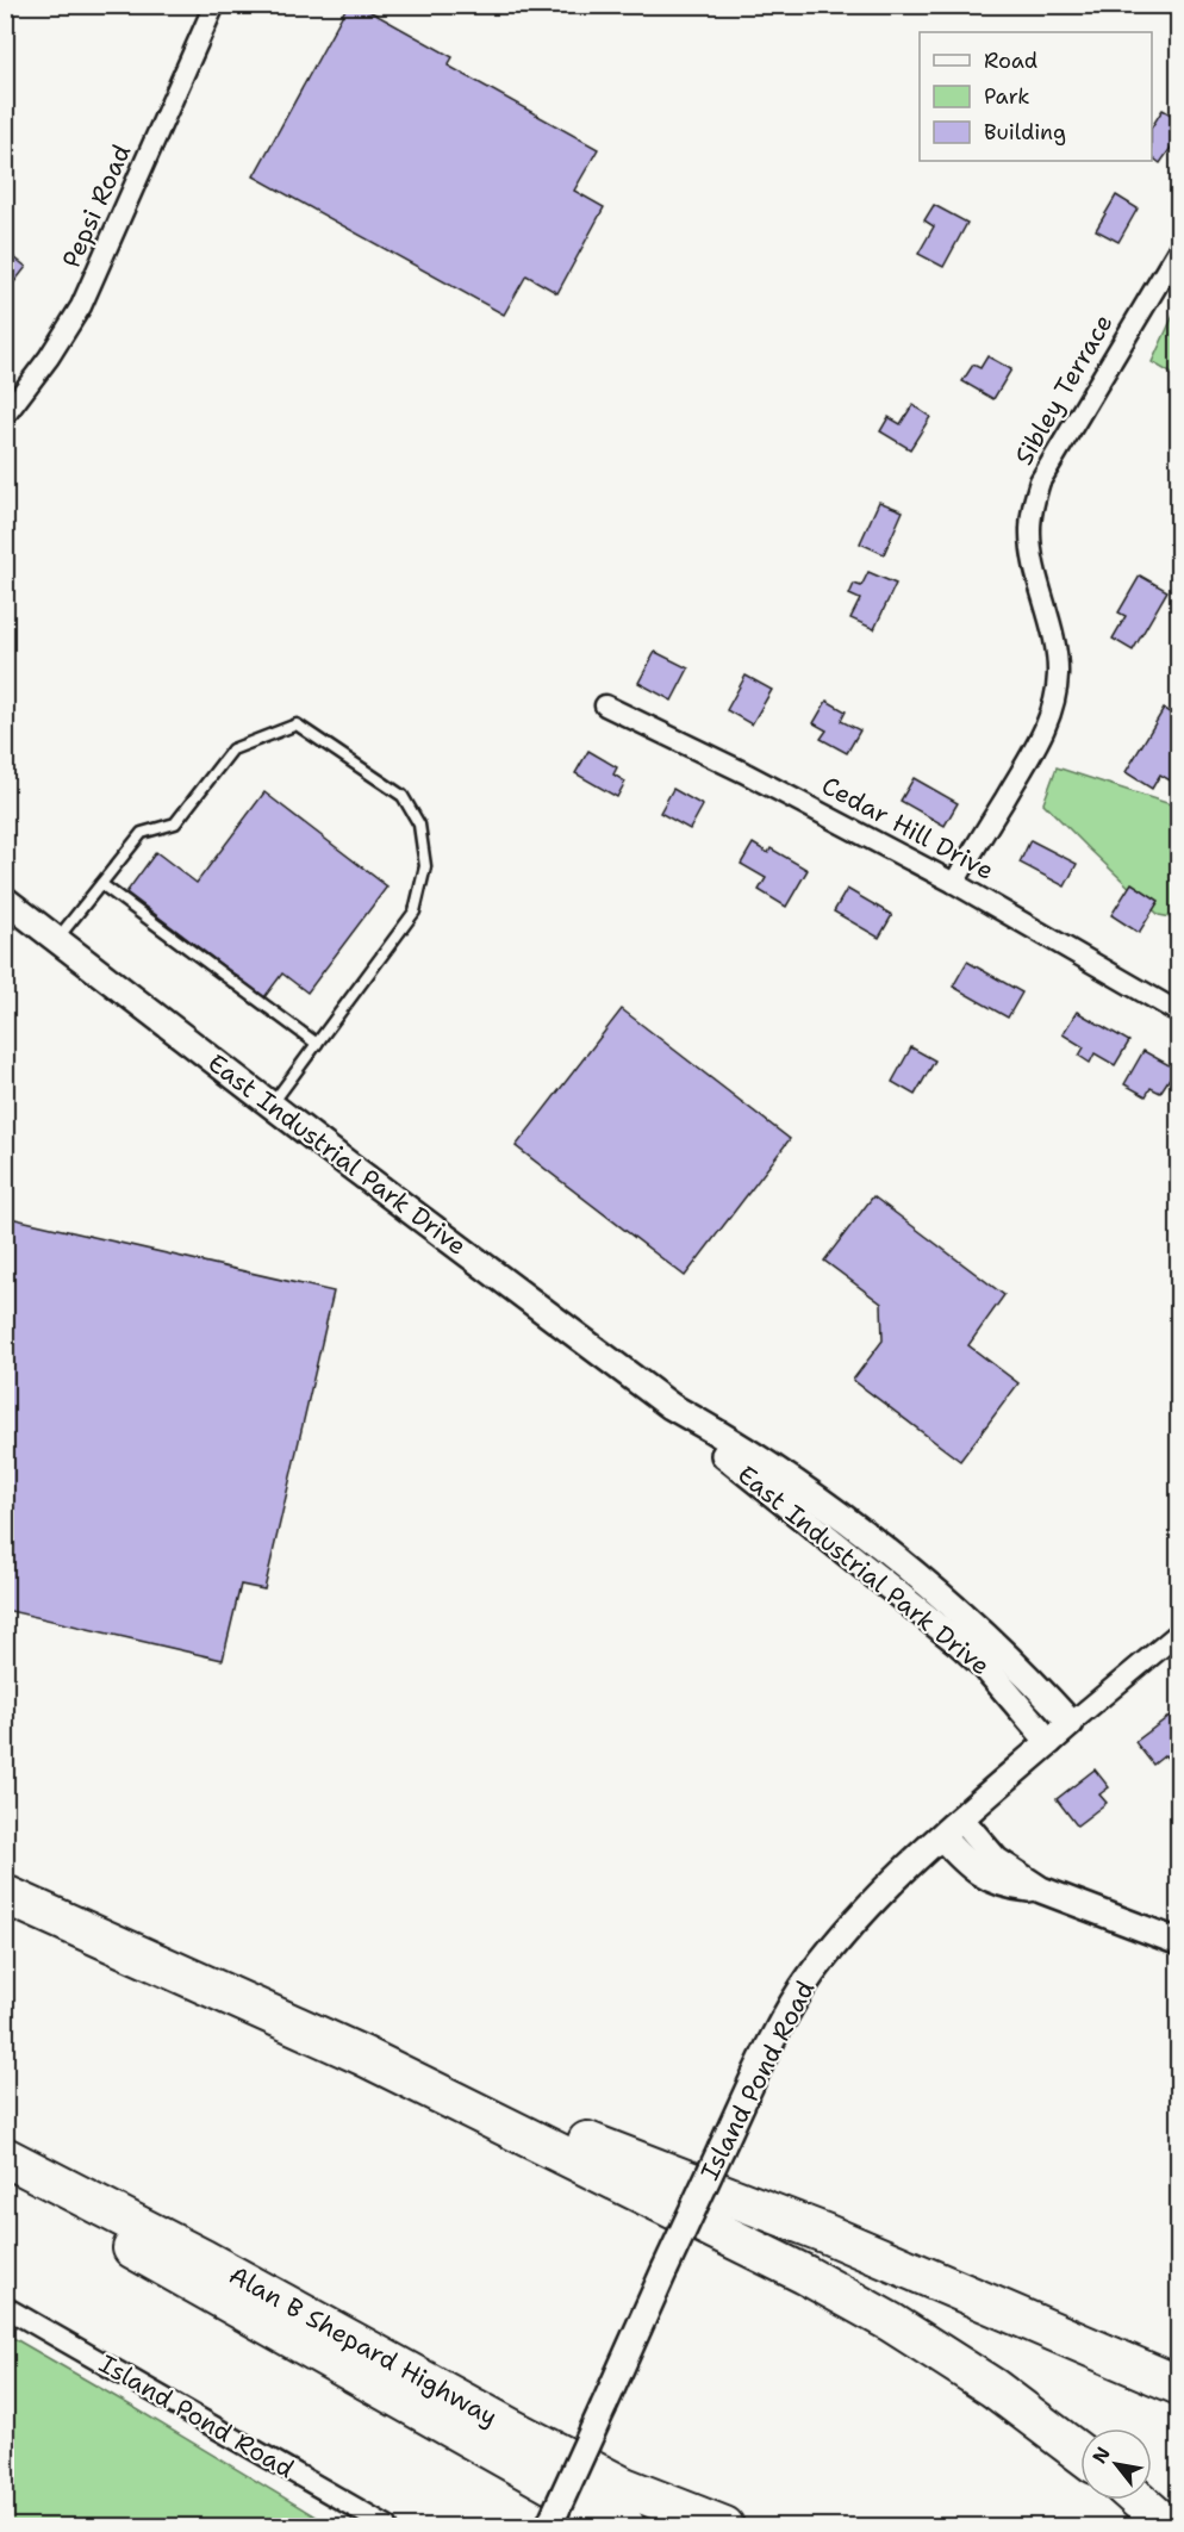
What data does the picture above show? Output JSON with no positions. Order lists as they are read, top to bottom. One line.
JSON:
{"streets":{"highway":["Alan B Shepard Highway"],"street":["Pepsi Road","Sibley Terrace","Cedar Hill Drive","East Industrial Park Drive","Island Pond Road"]},"crossings":[["Sibley Terrace","Cedar Hill Drive"],["East Industrial Park Drive","Island Pond Road"]],"legend":["Road","Park","Building"],"north":"top left"}
